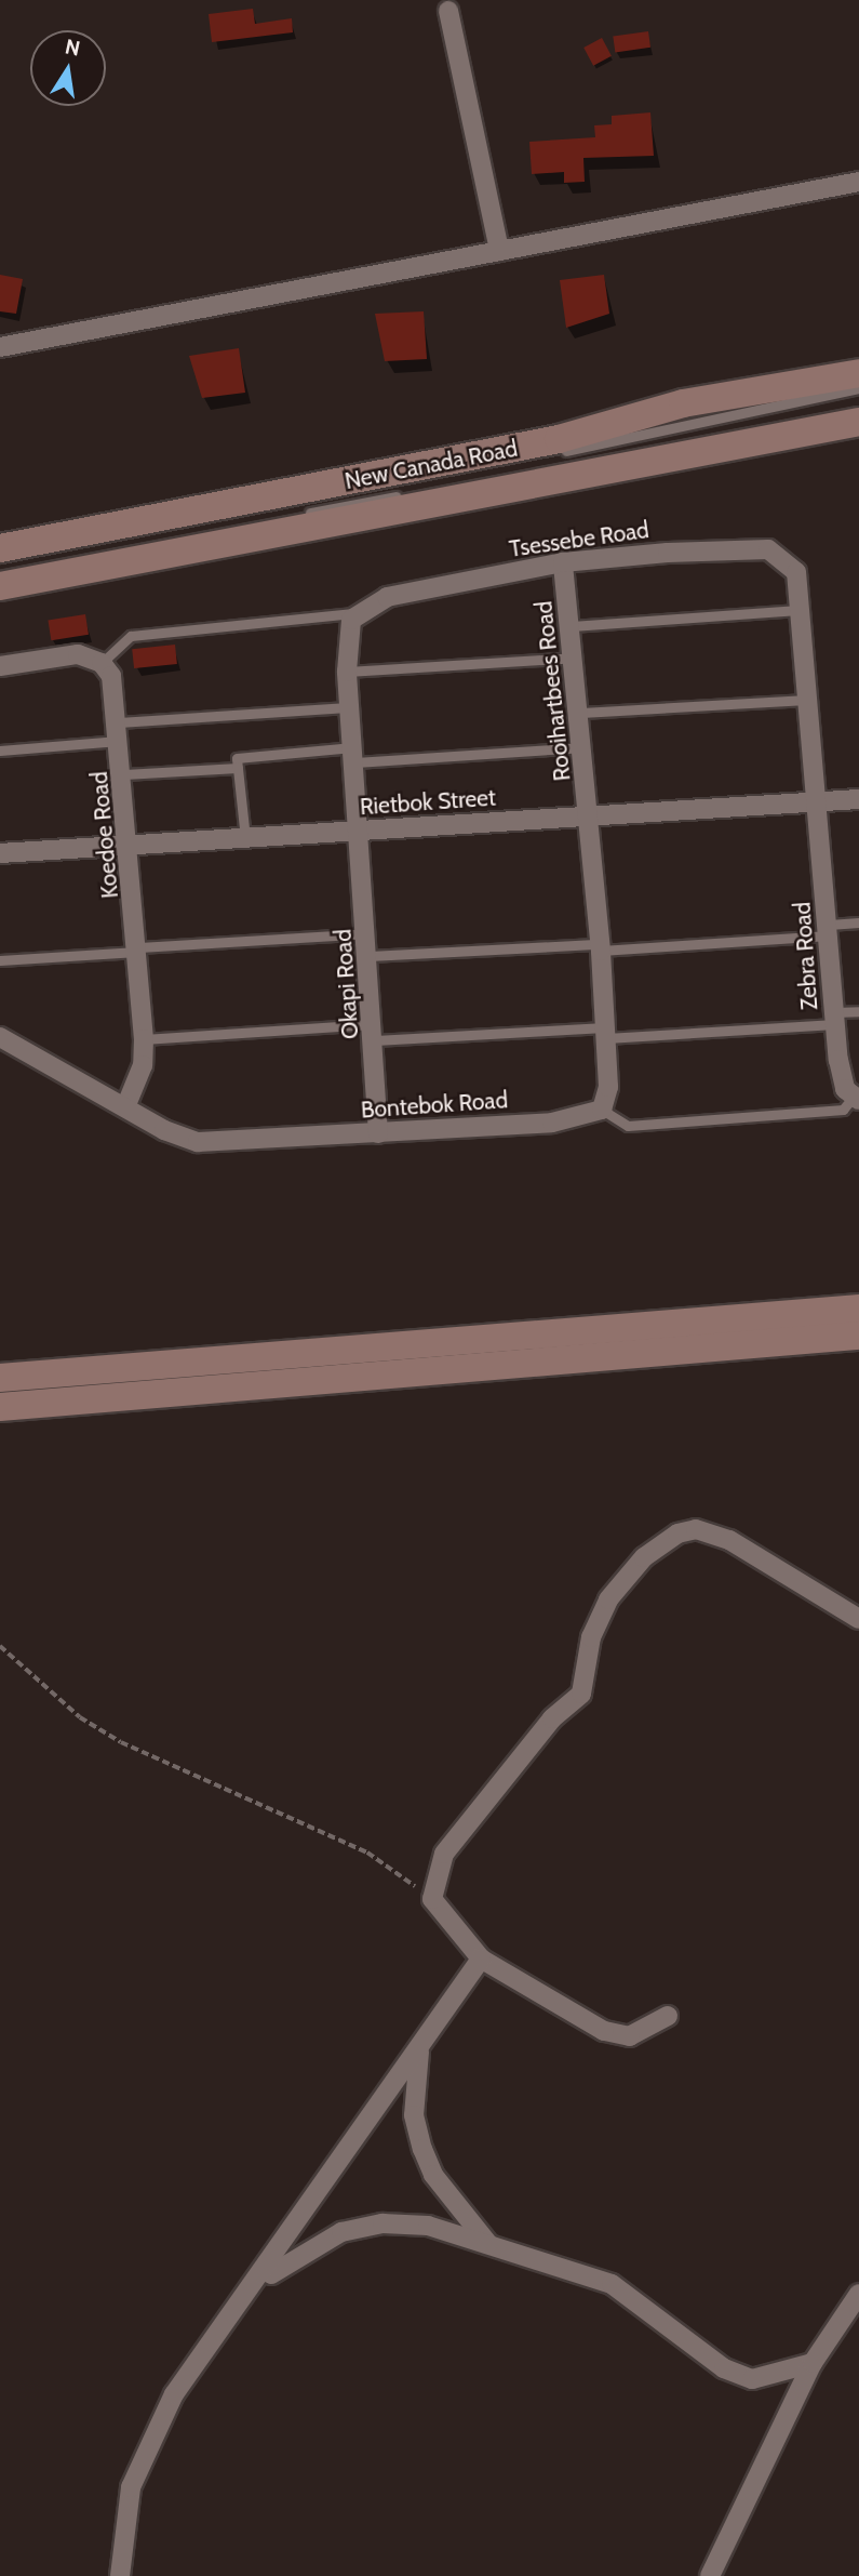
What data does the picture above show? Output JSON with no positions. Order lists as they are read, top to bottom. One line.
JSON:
{"streets":{"main road":["New Canada Road"],"street":["Tsessebe Road","Rooihartbees Road","Rietbok Street","Koedoe Road","Zebra Road","Okapi Road","Bontebok Road"]},"crossings":[["Tsessebe Road","Rooihartbees Road"],["Tsessebe Road","Rietbok Street"],["Tsessebe Road","Zebra Road"],["Rooihartbees Road","Rietbok Street"],["Rietbok Street","Koedoe Road"],["Rietbok Street","Zebra Road"],["Rietbok Street","Okapi Road"],["Koedoe Road","Bontebok Road"],["Okapi Road","Bontebok Road"]],"north":"top"}
